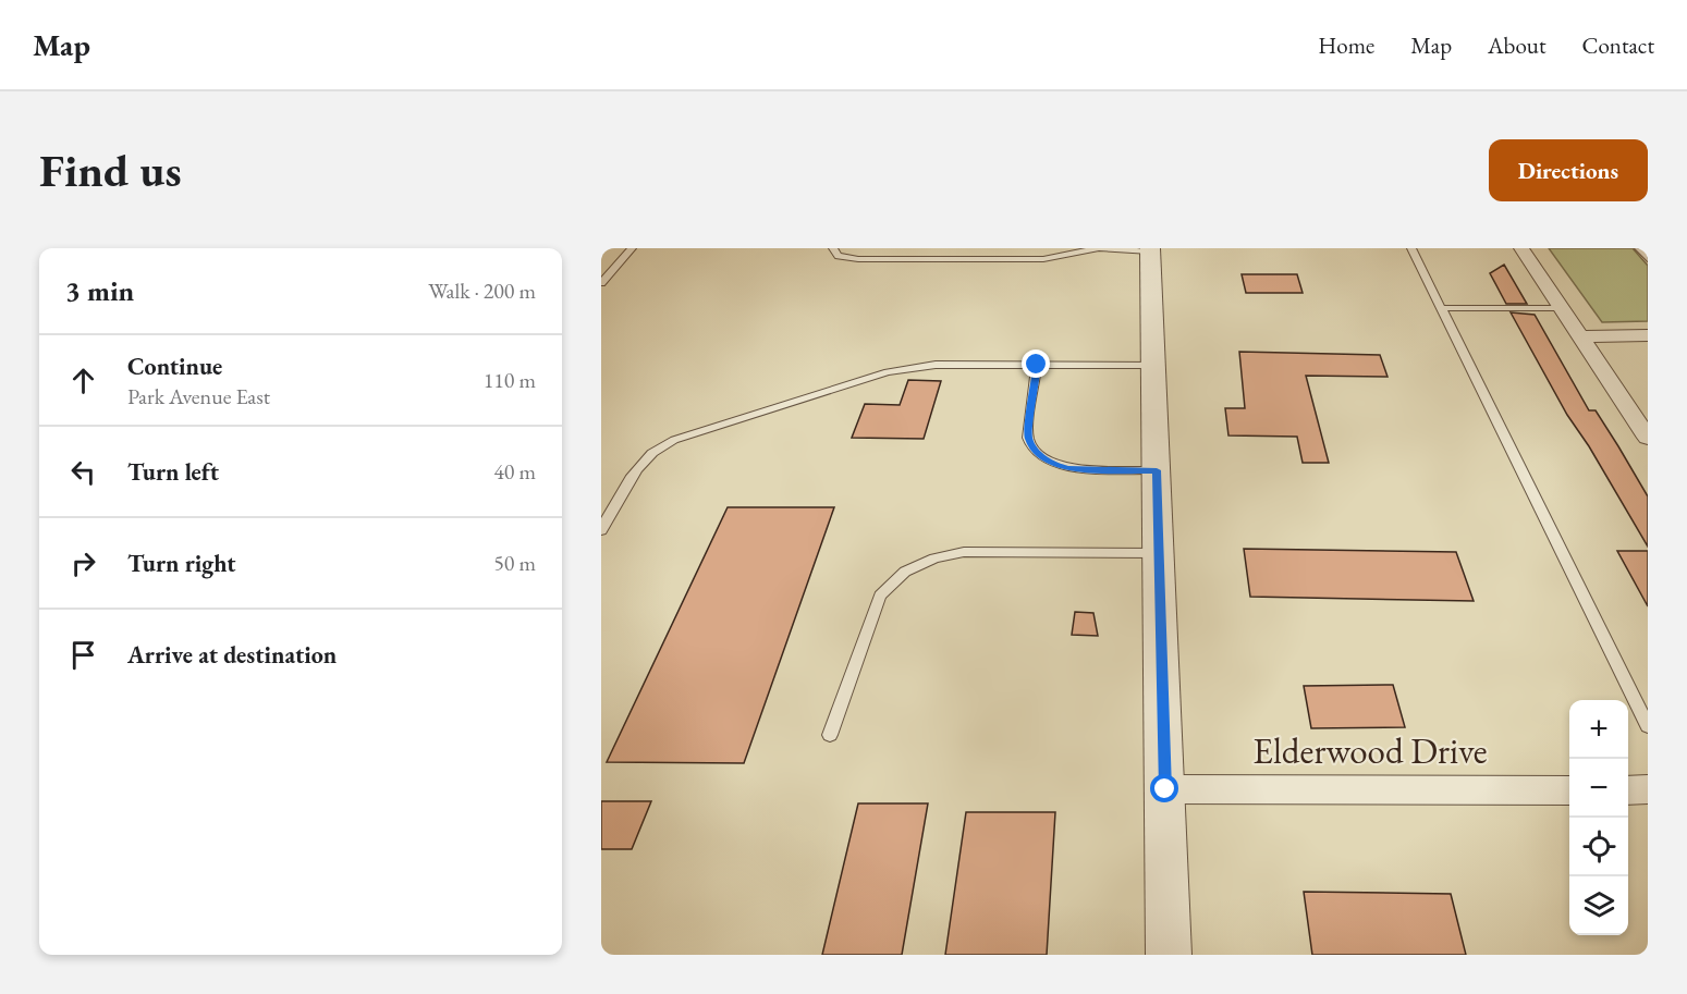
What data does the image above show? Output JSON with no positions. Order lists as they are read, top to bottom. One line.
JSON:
{"streets":{"street":["Elderwood Drive"]},"page":{"header":"Map","nav":["Home","Map","About","Contact"],"buttons":"Directions","title":"Find us","heading":["3 min","Walk · 200 m"],"list":[["Continue","Park Avenue East","110 m"],["Turn left","40 m"],["Turn right","50 m"],"Arrive at destination"],"map_buttons":["+","−"]}}
